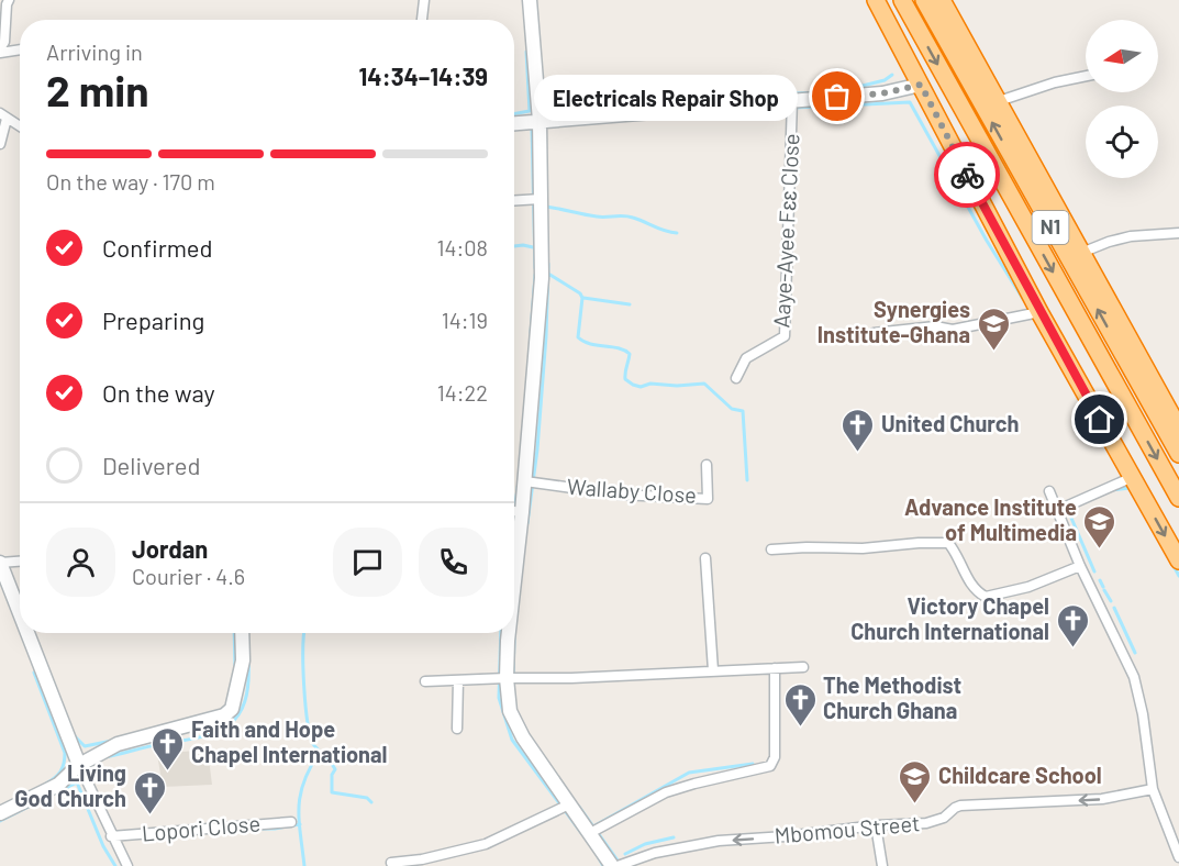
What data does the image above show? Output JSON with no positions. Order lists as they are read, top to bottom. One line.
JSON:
{"streets":{"highway":["N1"],"street":["Aaye-Ayee Fɛɛ Close","Wallaby Close","Lopori Close","Mbomou Street"]},"one_way":["Mbomou Street"],"places":{"other":["Electricals Repair Shop"],"school or university":["Synergies Institute-Ghana","Advance Institute of Multimedia","Childcare School"],"church":["United Church","Victory Chapel Church International","The Methodist Church Ghana","Faith and Hope Chapel International","Living God Church"]},"north":"left","page":{"heading":["2 min","Arriving in","14:34–14:39"],"panel":["Jordan","Courier · 4.6"],"bubble":"Electricals Repair Shop","bar":"On the way · 170 m","list":[["Confirmed","14:08"],["Preparing","14:19"],["On the way","14:22"],"Delivered"]}}
